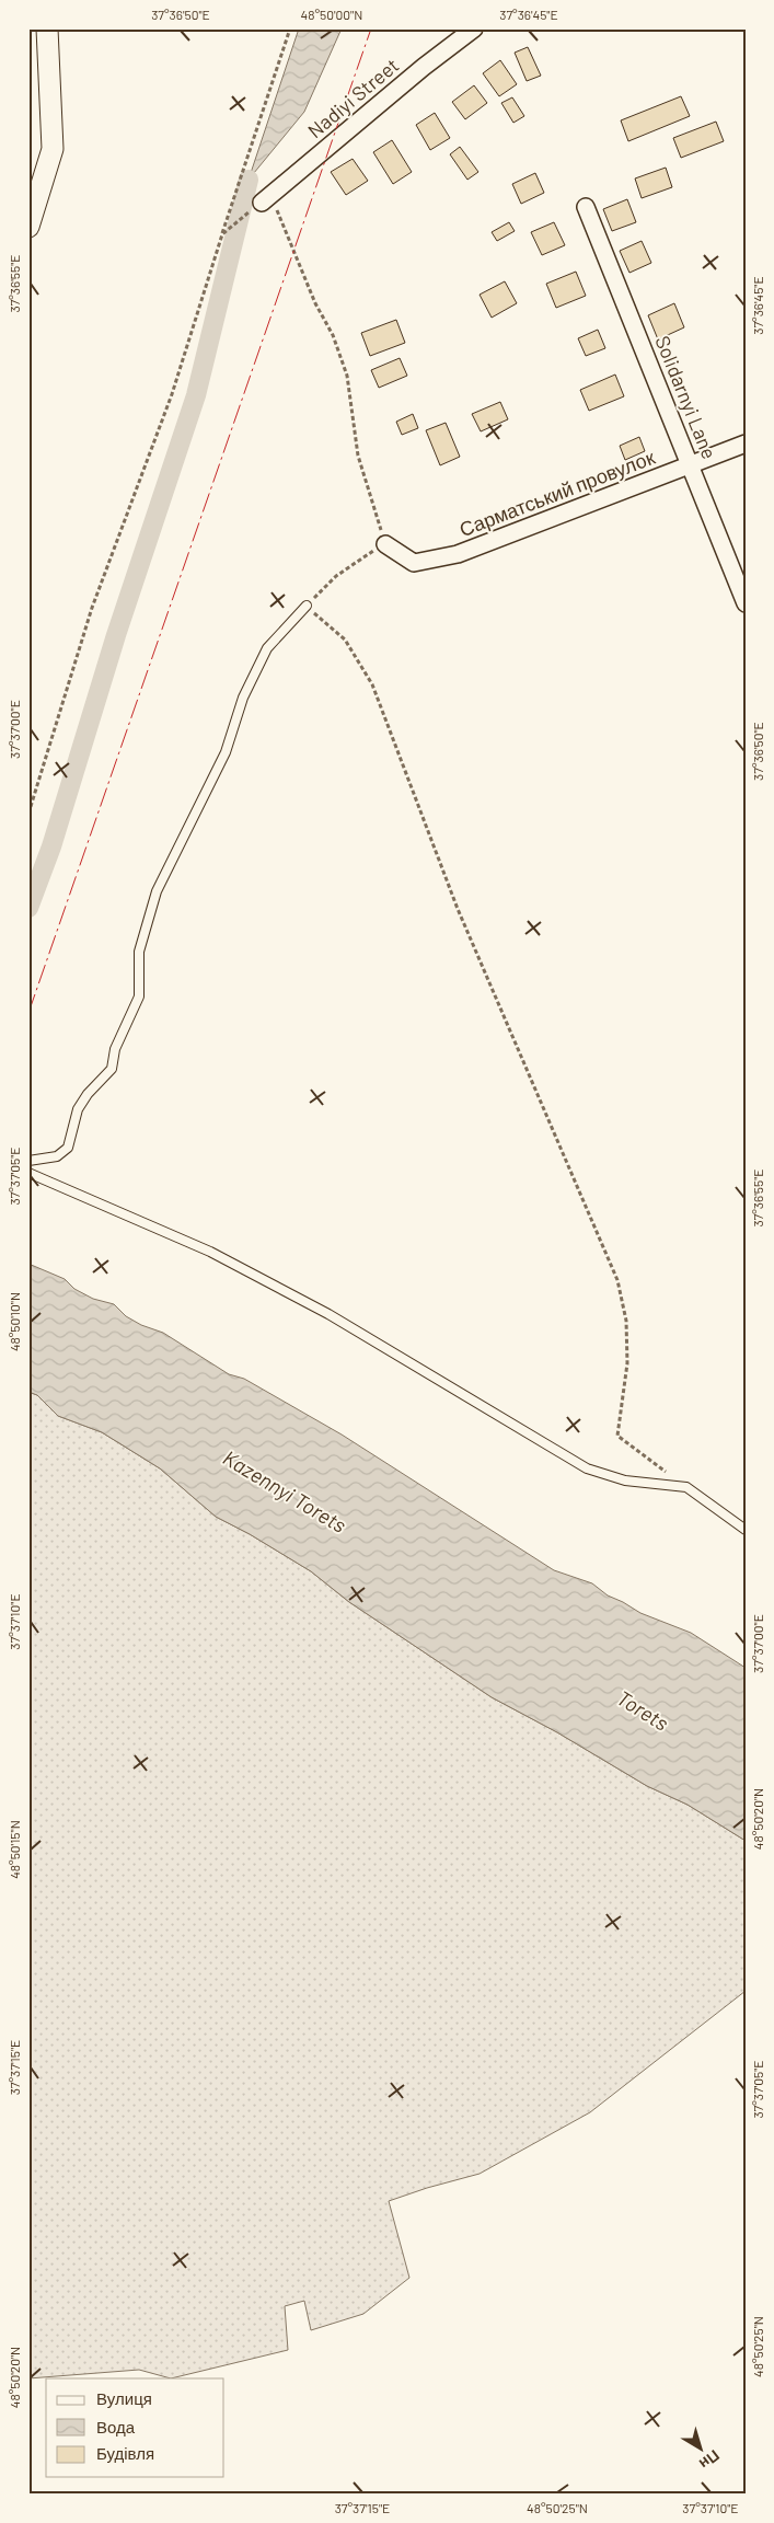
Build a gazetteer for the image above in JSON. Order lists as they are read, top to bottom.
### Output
{
  "streets": {
    "street": ["Nadiyi Street", "Solidarnyi Lane", "Сарматський провулок"]
  },
  "crossings": [
    ["Solidarnyi Lane", "Сарматський провулок"]
  ],
  "water": ["Kazennyi Torets", "Torets"],
  "legend": ["Вулиця", "Вода", "Будівля"],
  "north": "bottom right",
  "coordinates": [
    "37°36'50\"E",
    "48°50'00\"N",
    "37°36'45\"E",
    "37°36'55\"E",
    "37°37'00\"E",
    "37°37'05\"E",
    "48°50'10\"N",
    "37°37'10\"E",
    "48°50'20\"N",
    "48°50'15\"N",
    "37°37'15\"E",
    "48°50'25\"N"
  ]
}
